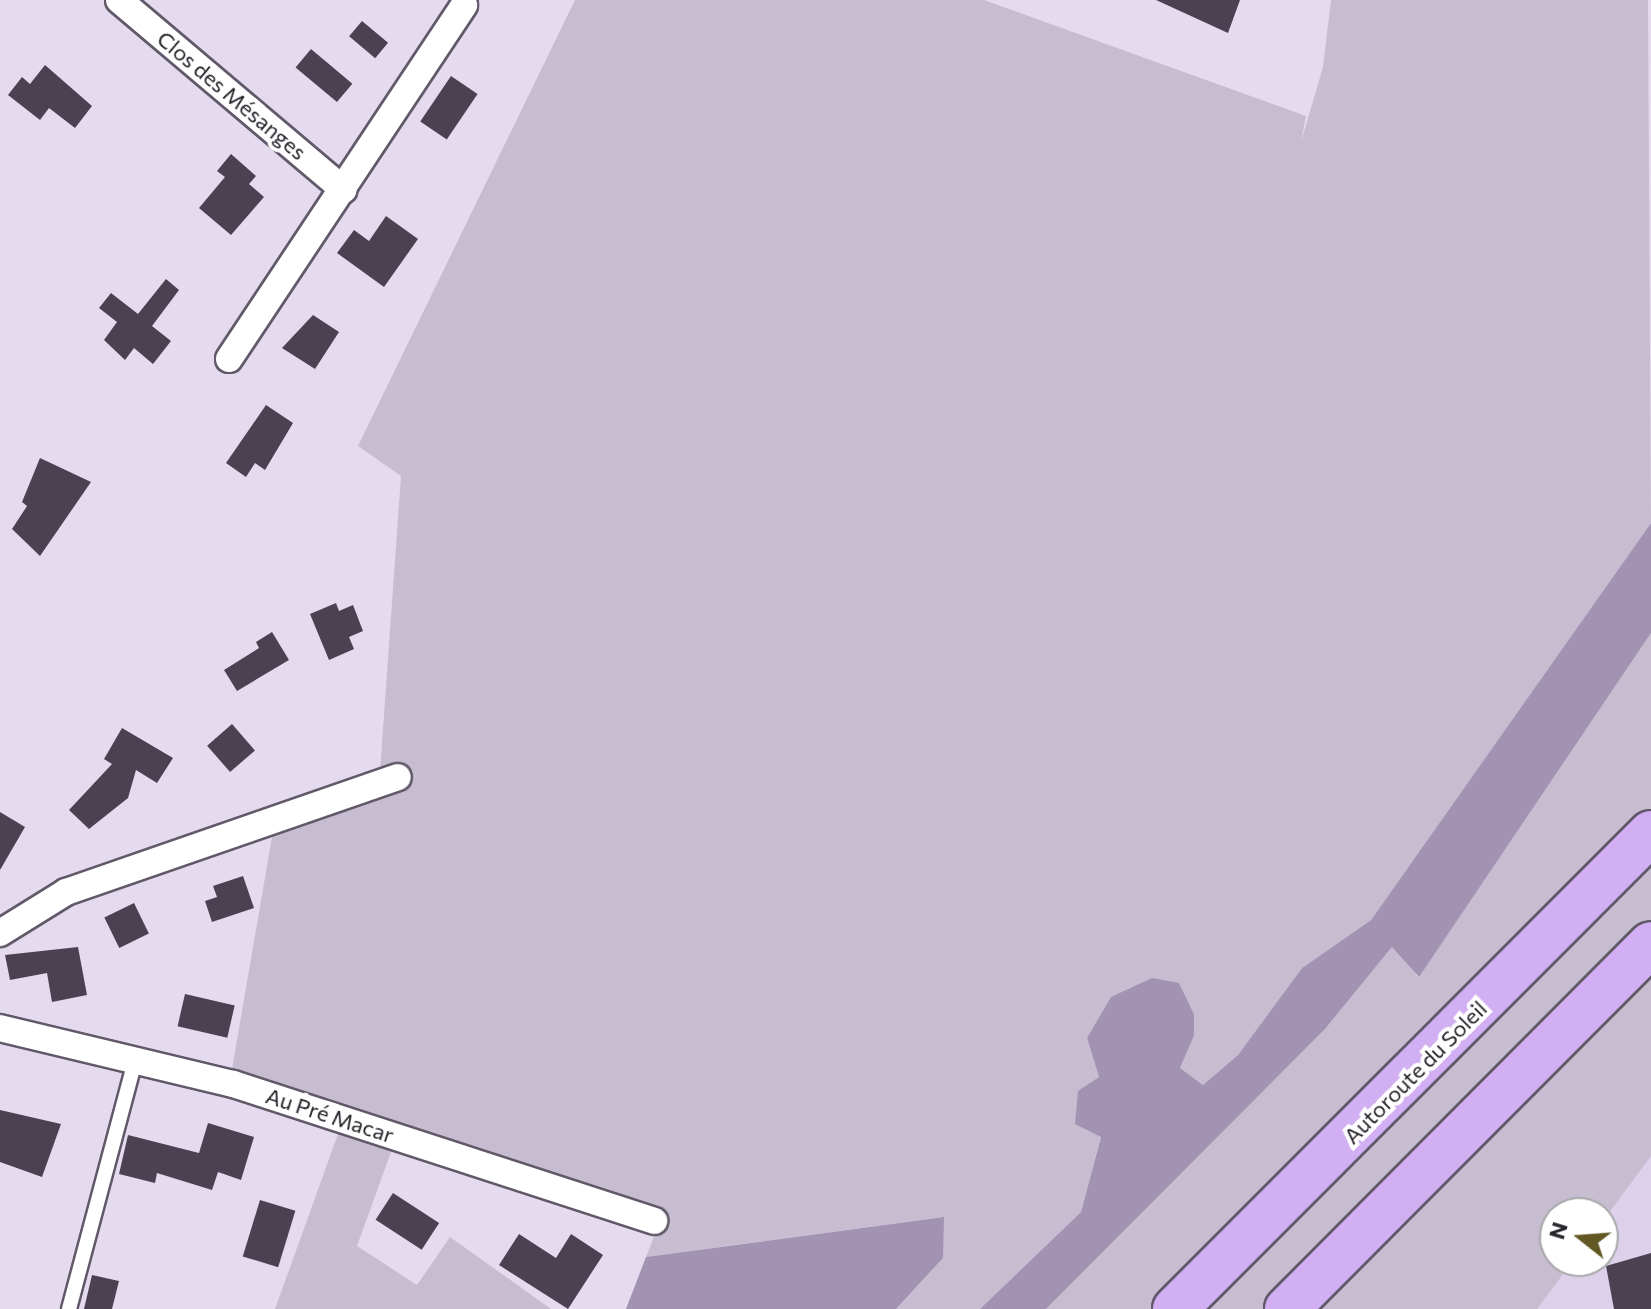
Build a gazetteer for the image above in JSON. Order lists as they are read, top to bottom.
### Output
{
  "streets": {
    "highway": ["Autoroute du Soleil"],
    "street": ["Clos des Mésanges", "Au Pré Macar"]
  },
  "north": "left"
}
